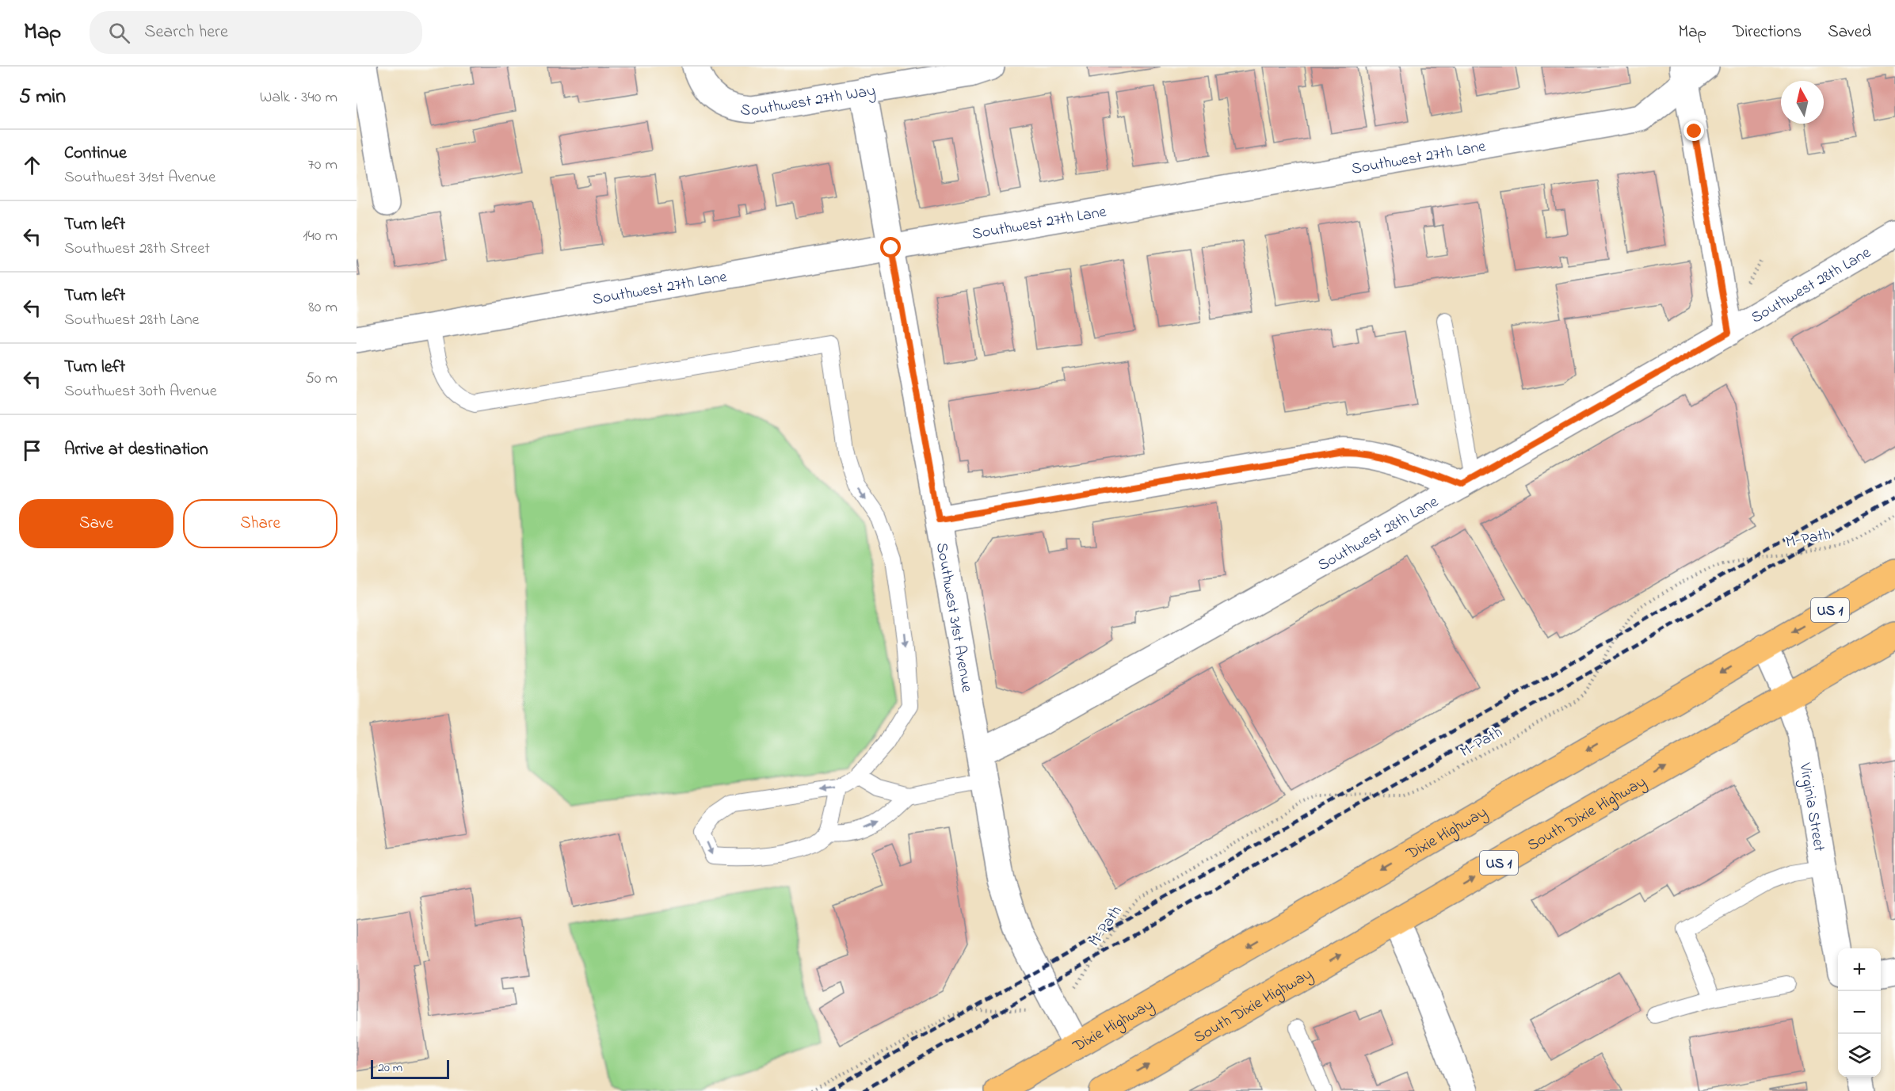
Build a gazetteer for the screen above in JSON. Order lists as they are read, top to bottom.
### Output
{
  "streets": {
    "highway": ["US 1", "South Dixie Highway", "Dixie Highway"],
    "street": [
      "Southwest 27th Way",
      "Southwest 27th Lane",
      "Southwest 28th Lane",
      "Southwest 31st Avenue",
      "Virginia Street"
    ],
    "path": ["M-Path"]
  },
  "crossings": [
    ["Southwest 27th Way", "Southwest 31st Avenue"],
    ["Southwest 27th Lane", "Southwest 31st Avenue"],
    ["Southwest 28th Lane", "Southwest 31st Avenue"],
    ["Southwest 31st Avenue", "Dixie Highway"],
    ["Virginia Street", "South Dixie Highway"],
    ["Virginia Street", "Dixie Highway"]
  ],
  "one_way": ["South Dixie Highway", "Dixie Highway"],
  "scale_bar": "20 m",
  "north": "top",
  "page": {
    "header": "Map",
    "search": "Search here",
    "nav": ["Map", "Directions", "Saved"],
    "heading": ["5 min", "Walk · 340 m"],
    "list": [
      ["Continue", "Southwest 31st Avenue", "70 m"],
      ["Turn left", "Southwest 28th Street", "140 m"],
      ["Turn left", "Southwest 28th Lane", "80 m"],
      ["Turn left", "Southwest 30th Avenue", "50 m"],
      "Arrive at destination"
    ],
    "buttons": ["Save", "Share"],
    "map_buttons": ["+", "−"],
    "scale": "20 m"
  }
}
